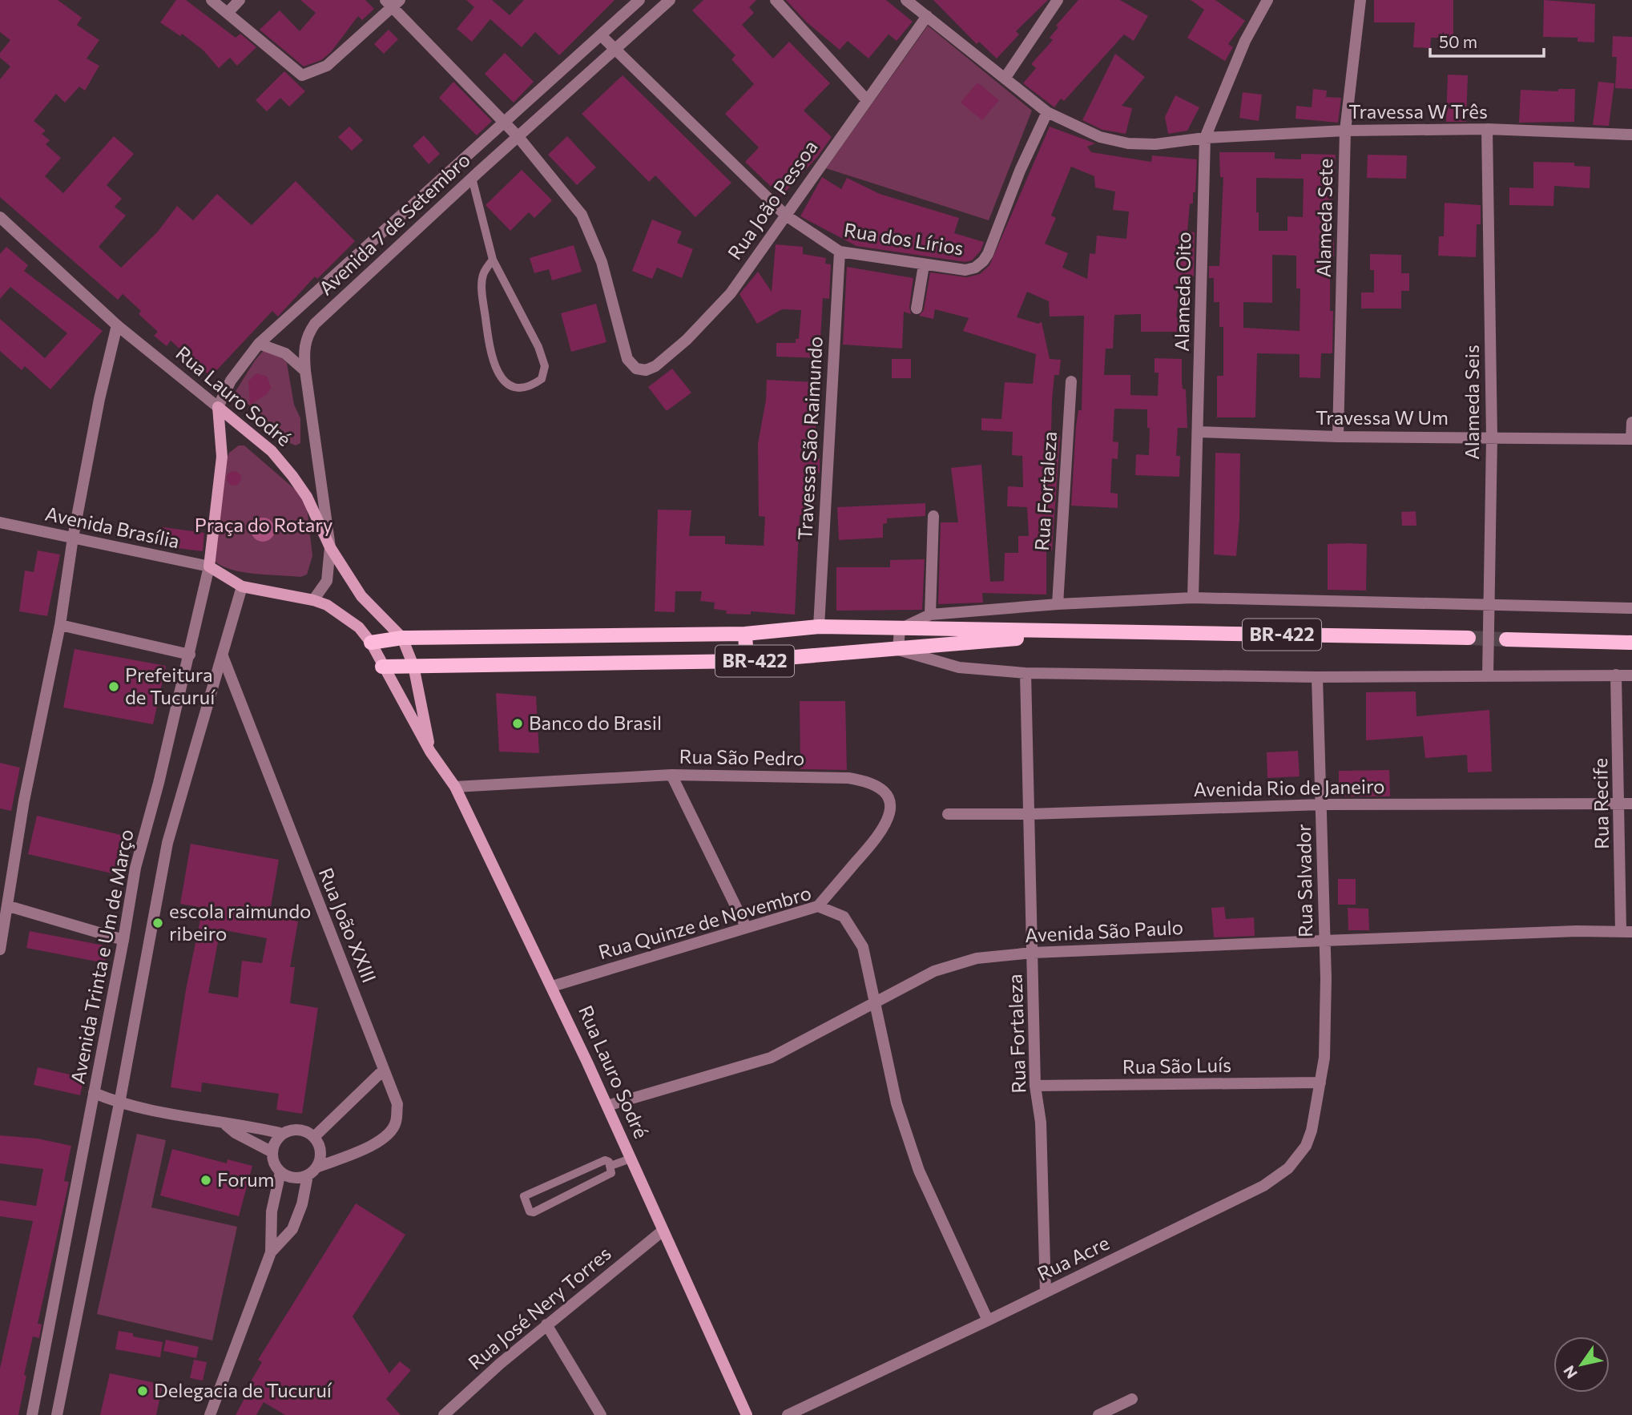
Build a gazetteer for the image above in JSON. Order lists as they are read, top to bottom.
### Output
{
  "streets": {
    "main road": [
      "Rua Lauro Sodré",
      "Avenida Brasília",
      "BR-422",
      "Avenida Trinta e Um de Março"
    ],
    "street": [
      "Travessa W Três",
      "Rua João Pessoa",
      "Alameda Sete",
      "Avenida 7 de Setembro",
      "Rua dos Lírios",
      "Alameda Oito",
      "Alameda Seis",
      "Travessa W Um",
      "Travessa São Raimundo",
      "Rua Fortaleza",
      "Rua São Pedro",
      "Avenida Rio de Janeiro",
      "Rua Recife",
      "Rua Salvador",
      "Rua Quinze de Novembro",
      "Rua João XXIII",
      "Avenida São Paulo",
      "Rua São Luís",
      "Rua Acre",
      "Rua José Nery Torres"
    ]
  },
  "crossings": [
    ["Travessa W Três", "Rua João Pessoa"],
    ["Travessa W Três", "Alameda Sete"],
    ["Travessa W Três", "Rua dos Lírios"],
    ["Travessa W Três", "Alameda Oito"],
    ["Travessa W Três", "Alameda Seis"],
    ["Rua João Pessoa", "Avenida 7 de Setembro"],
    ["Rua João Pessoa", "Rua dos Lírios"],
    ["Alameda Sete", "Travessa W Um"],
    ["Avenida 7 de Setembro", "Rua dos Lírios"],
    ["Avenida 7 de Setembro", "Rua Lauro Sodré"],
    ["Avenida 7 de Setembro", "Avenida Brasília"],
    ["Rua dos Lírios", "Travessa São Raimundo"],
    ["Alameda Oito", "Travessa W Um"],
    ["Rua Lauro Sodré", "Avenida Brasília"],
    ["Rua Lauro Sodré", "BR-422"],
    ["Rua Lauro Sodré", "Rua São Pedro"],
    ["Rua Lauro Sodré", "Rua Quinze de Novembro"],
    ["Rua Lauro Sodré", "Avenida São Paulo"],
    ["Rua Lauro Sodré", "Avenida Trinta e Um de Março"],
    ["Rua Lauro Sodré", "Rua José Nery Torres"],
    ["Alameda Seis", "Travessa W Um"],
    ["Travessa São Raimundo", "BR-422"],
    ["Rua Fortaleza", "Avenida Rio de Janeiro"],
    ["Rua Fortaleza", "Avenida São Paulo"],
    ["Rua Fortaleza", "Rua São Luís"],
    ["Rua Fortaleza", "Rua Acre"],
    ["Avenida Brasília", "BR-422"],
    ["Avenida Brasília", "Avenida Trinta e Um de Março"],
    ["Rua São Pedro", "Rua Quinze de Novembro"],
    ["Avenida Rio de Janeiro", "Rua Recife"],
    ["Avenida Rio de Janeiro", "Rua Salvador"],
    ["Rua Recife", "Avenida São Paulo"],
    ["Rua Salvador", "Avenida São Paulo"],
    ["Rua Salvador", "Rua São Luís"],
    ["Rua Salvador", "Rua Acre"],
    ["Rua Quinze de Novembro", "Avenida São Paulo"],
    ["Rua Quinze de Novembro", "Rua Acre"],
    ["Rua São Luís", "Rua Acre"]
  ],
  "parks": ["Praça do Rotary"],
  "places": [
    "Prefeitura de Tucuruí",
    "Banco do Brasil",
    "escola raimundo ribeiro",
    "Forum",
    "Delegacia de Tucuruí"
  ],
  "scale_bar": "50 m",
  "north": "bottom left"
}
